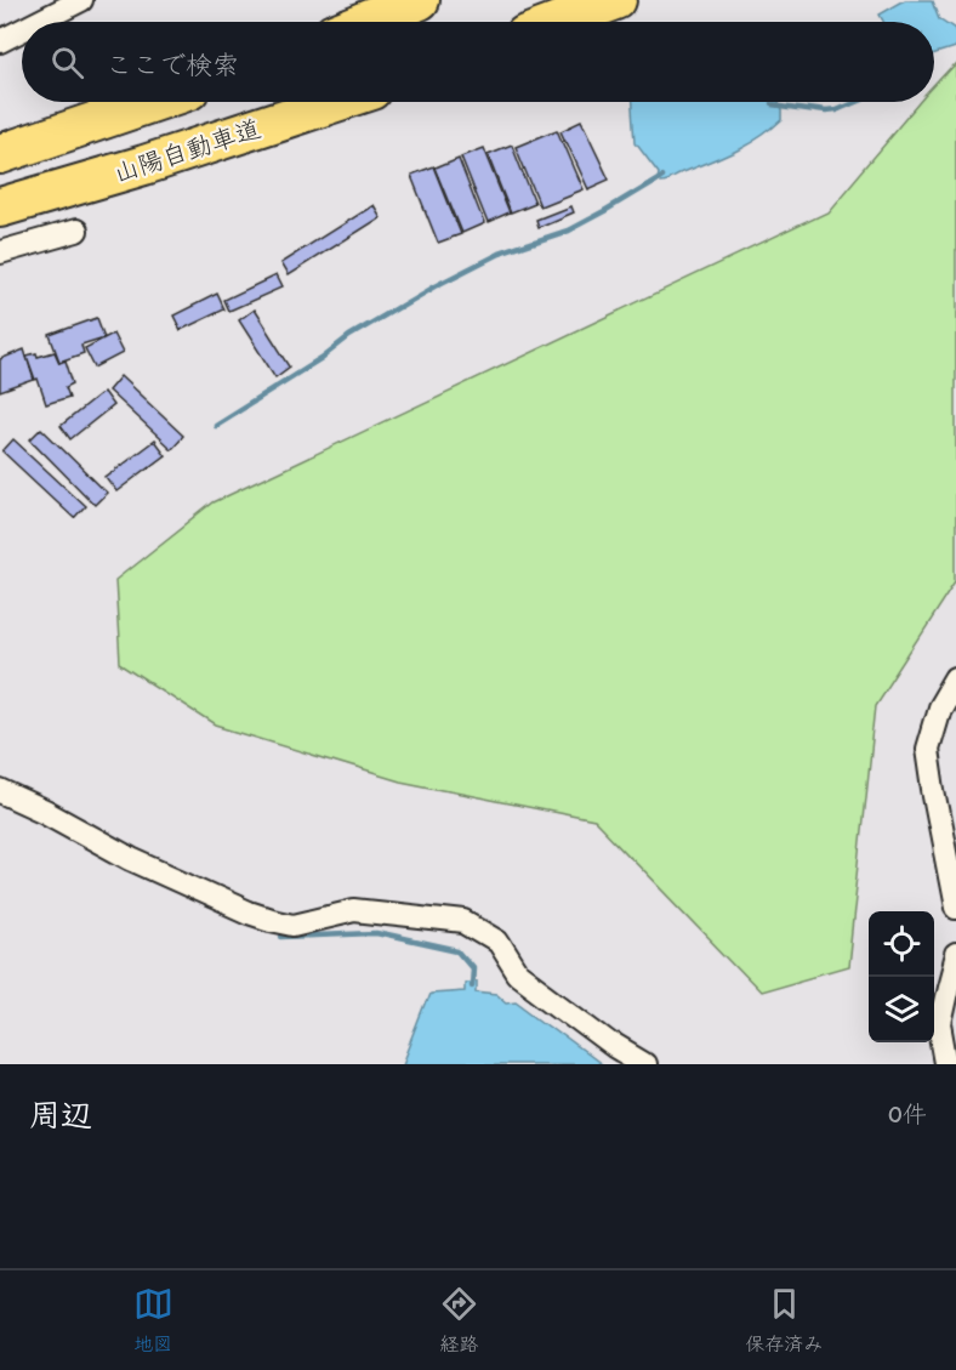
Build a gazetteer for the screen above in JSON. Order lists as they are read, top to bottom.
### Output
{
  "streets": {
    "highway": ["山陽自動車道"]
  },
  "page": {
    "search": "ここで検索",
    "heading": ["周辺", "0件"],
    "nav": ["地図", "経路", "保存済み"]
  }
}
